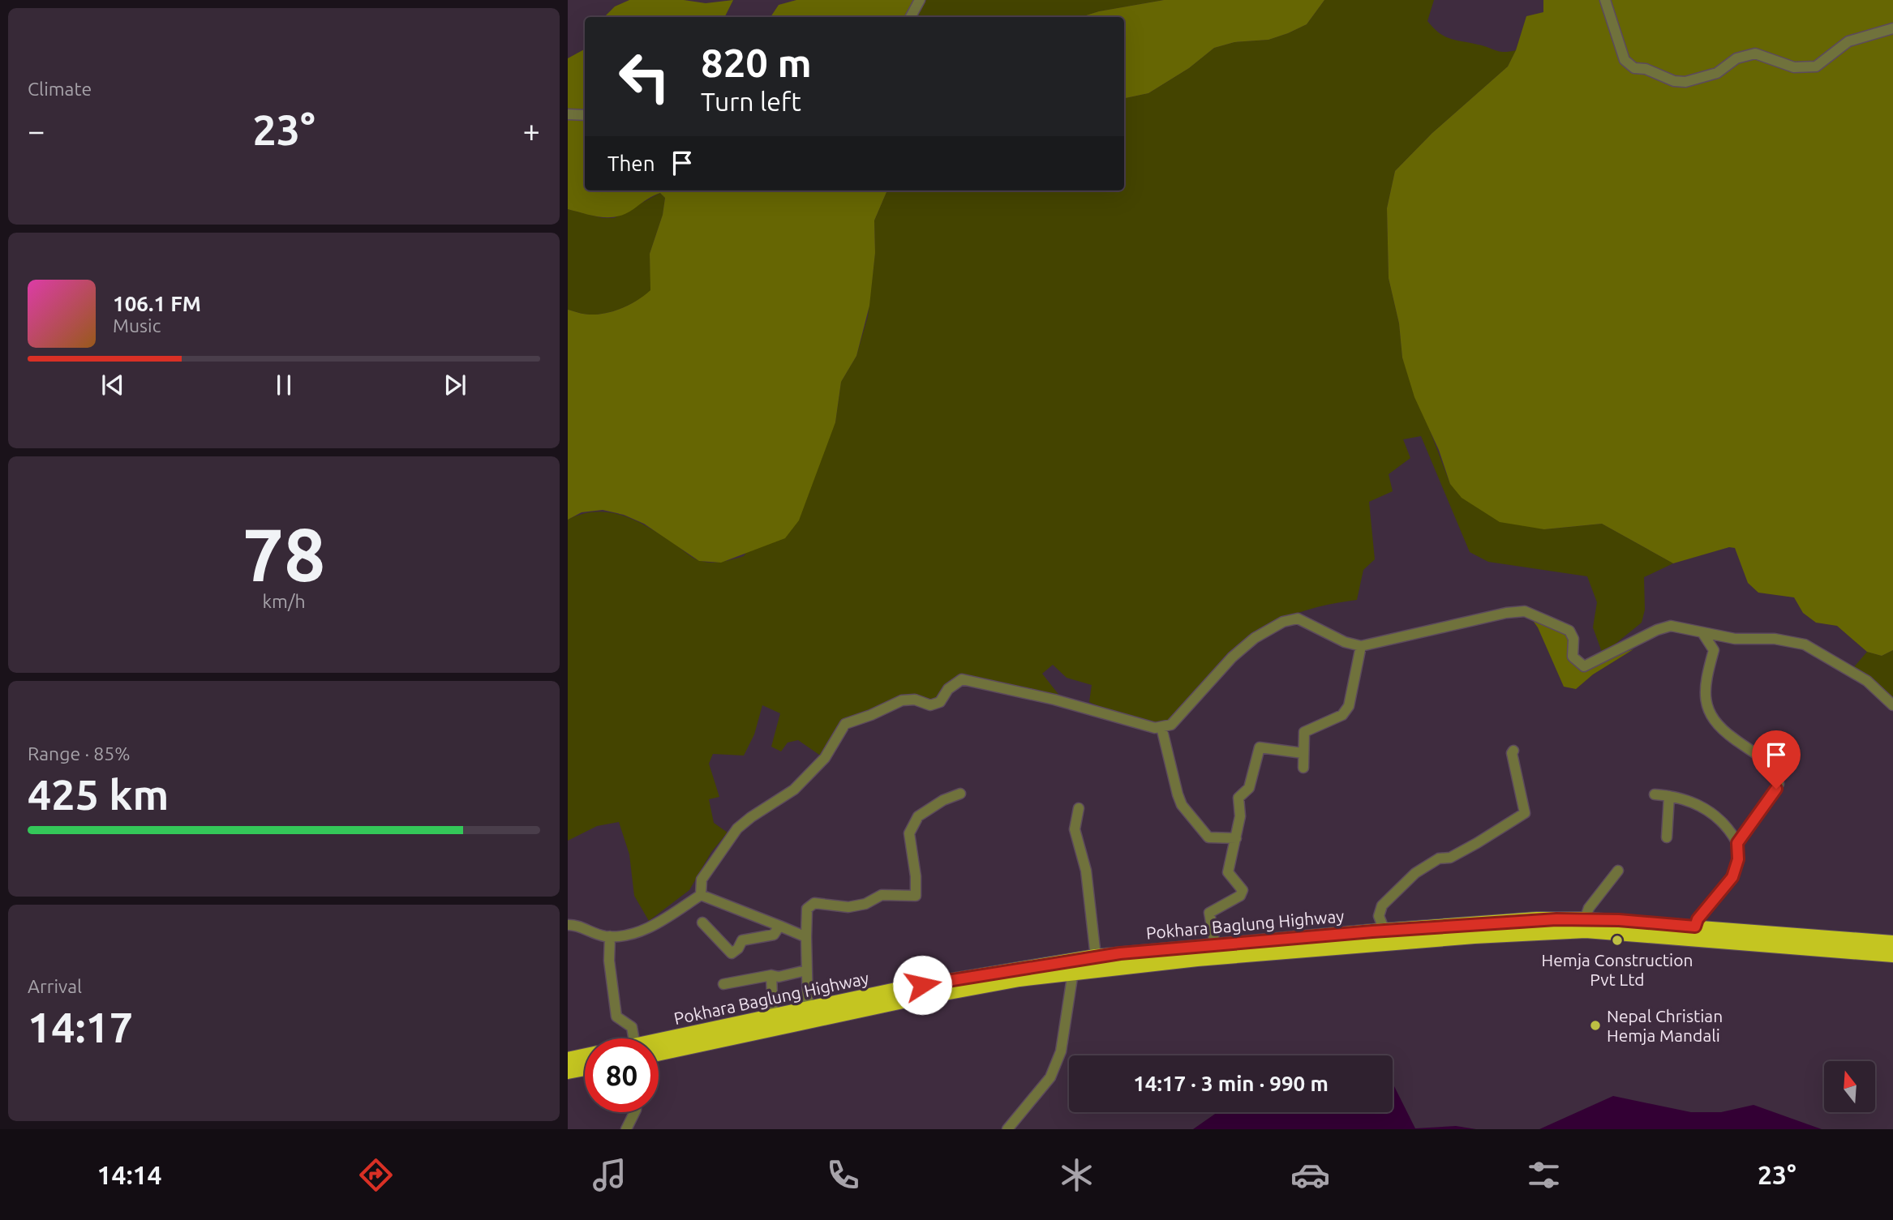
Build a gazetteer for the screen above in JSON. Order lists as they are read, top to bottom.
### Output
{
  "streets": {
    "highway": ["Pokhara Baglung Highway"]
  },
  "places": ["Hemja Construction Pvt Ltd", "Nepal Christian Hemja Mandali"],
  "north": "top",
  "page": {
    "tile": [
      "Climate",
      ["78", "km/h"],
      ["Range · 85%", "425 km"],
      ["Arrival", "14:17"]
    ],
    "turn": ["820 m", "Turn left"],
    "heat": ["−", "23°", "+"],
    "then": "Then",
    "song": ["106.1 FM", "Music"],
    "limit": "80",
    "trip": "14:17 · 3 min · 990 m",
    "tabs": ["14:14", "23°"]
  }
}
